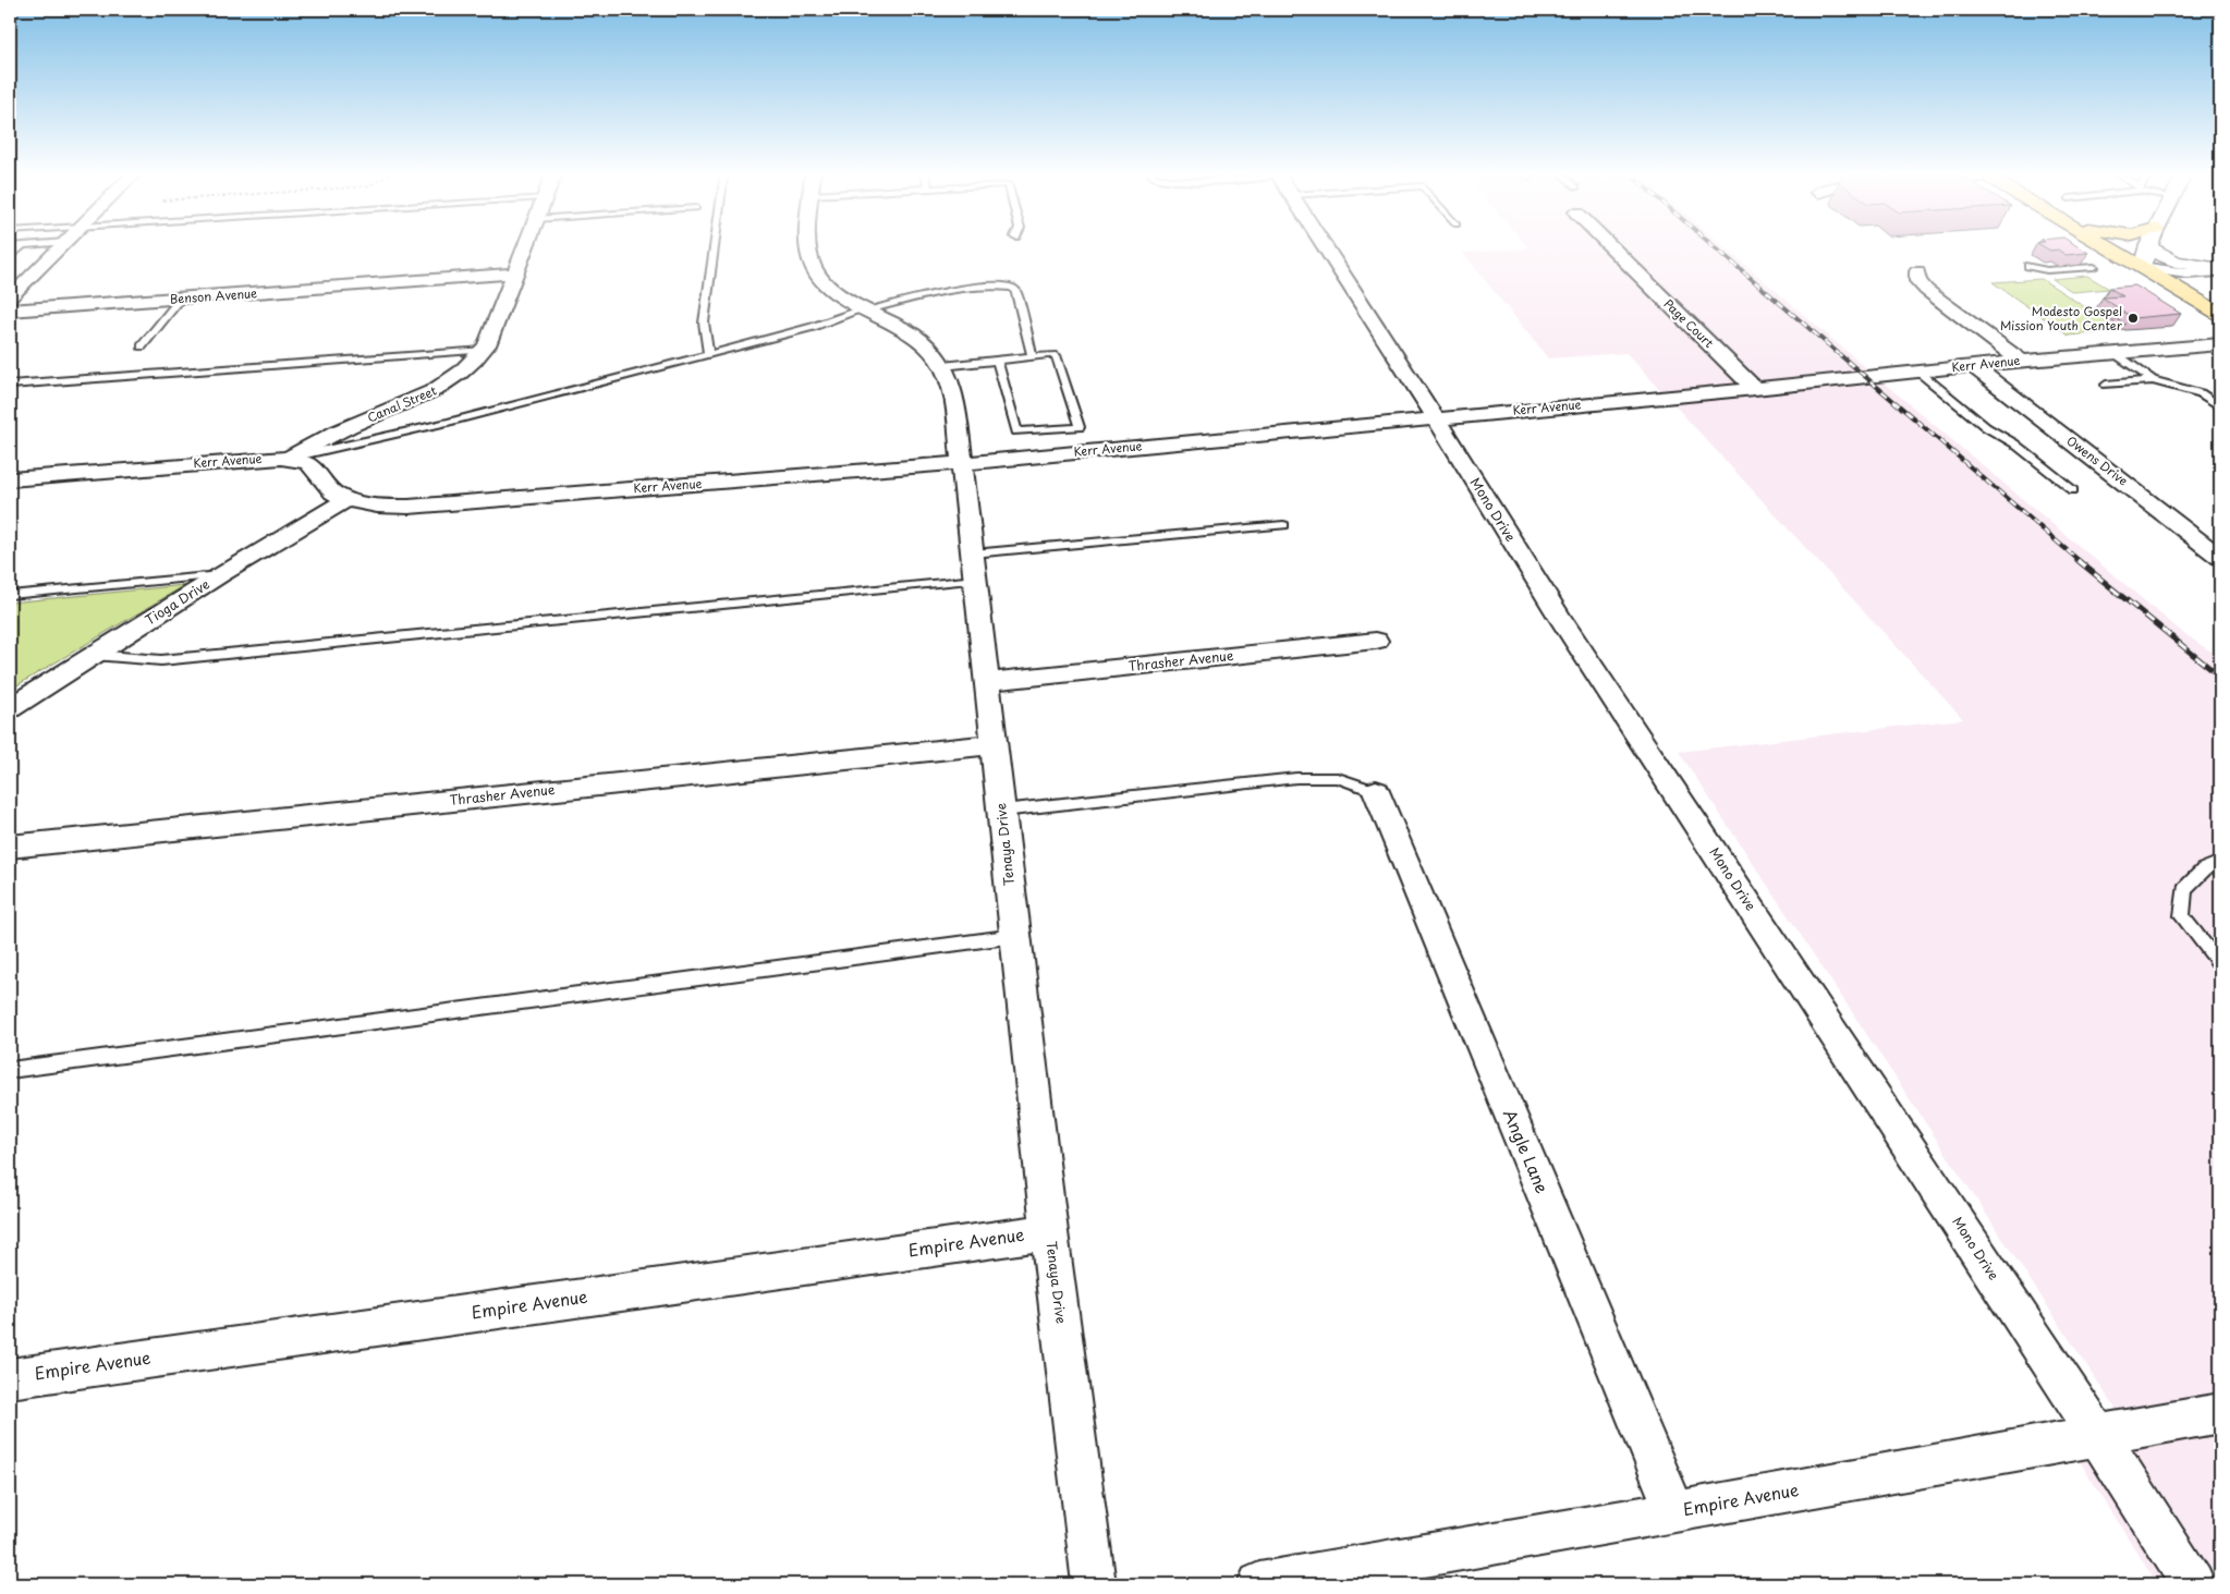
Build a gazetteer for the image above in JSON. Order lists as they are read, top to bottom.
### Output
{
  "streets": {
    "street": [
      "Benson Avenue",
      "Page Court",
      "Kerr Avenue",
      "Canal Street",
      "Owens Drive",
      "Mono Drive",
      "Tioga Drive",
      "Thrasher Avenue",
      "Tenaya Drive",
      "Angle Lane",
      "Empire Avenue"
    ]
  },
  "crossings": [
    ["Benson Avenue", "Canal Street"],
    ["Page Court", "Kerr Avenue"],
    ["Kerr Avenue", "Canal Street"],
    ["Kerr Avenue", "Owens Drive"],
    ["Kerr Avenue", "Mono Drive"],
    ["Kerr Avenue", "Tioga Drive"],
    ["Kerr Avenue", "Tenaya Drive"],
    ["Mono Drive", "Empire Avenue"],
    ["Thrasher Avenue", "Tenaya Drive"],
    ["Tenaya Drive", "Empire Avenue"],
    ["Angle Lane", "Empire Avenue"]
  ],
  "places": ["Modesto Gospel Mission Youth Center"]
}
